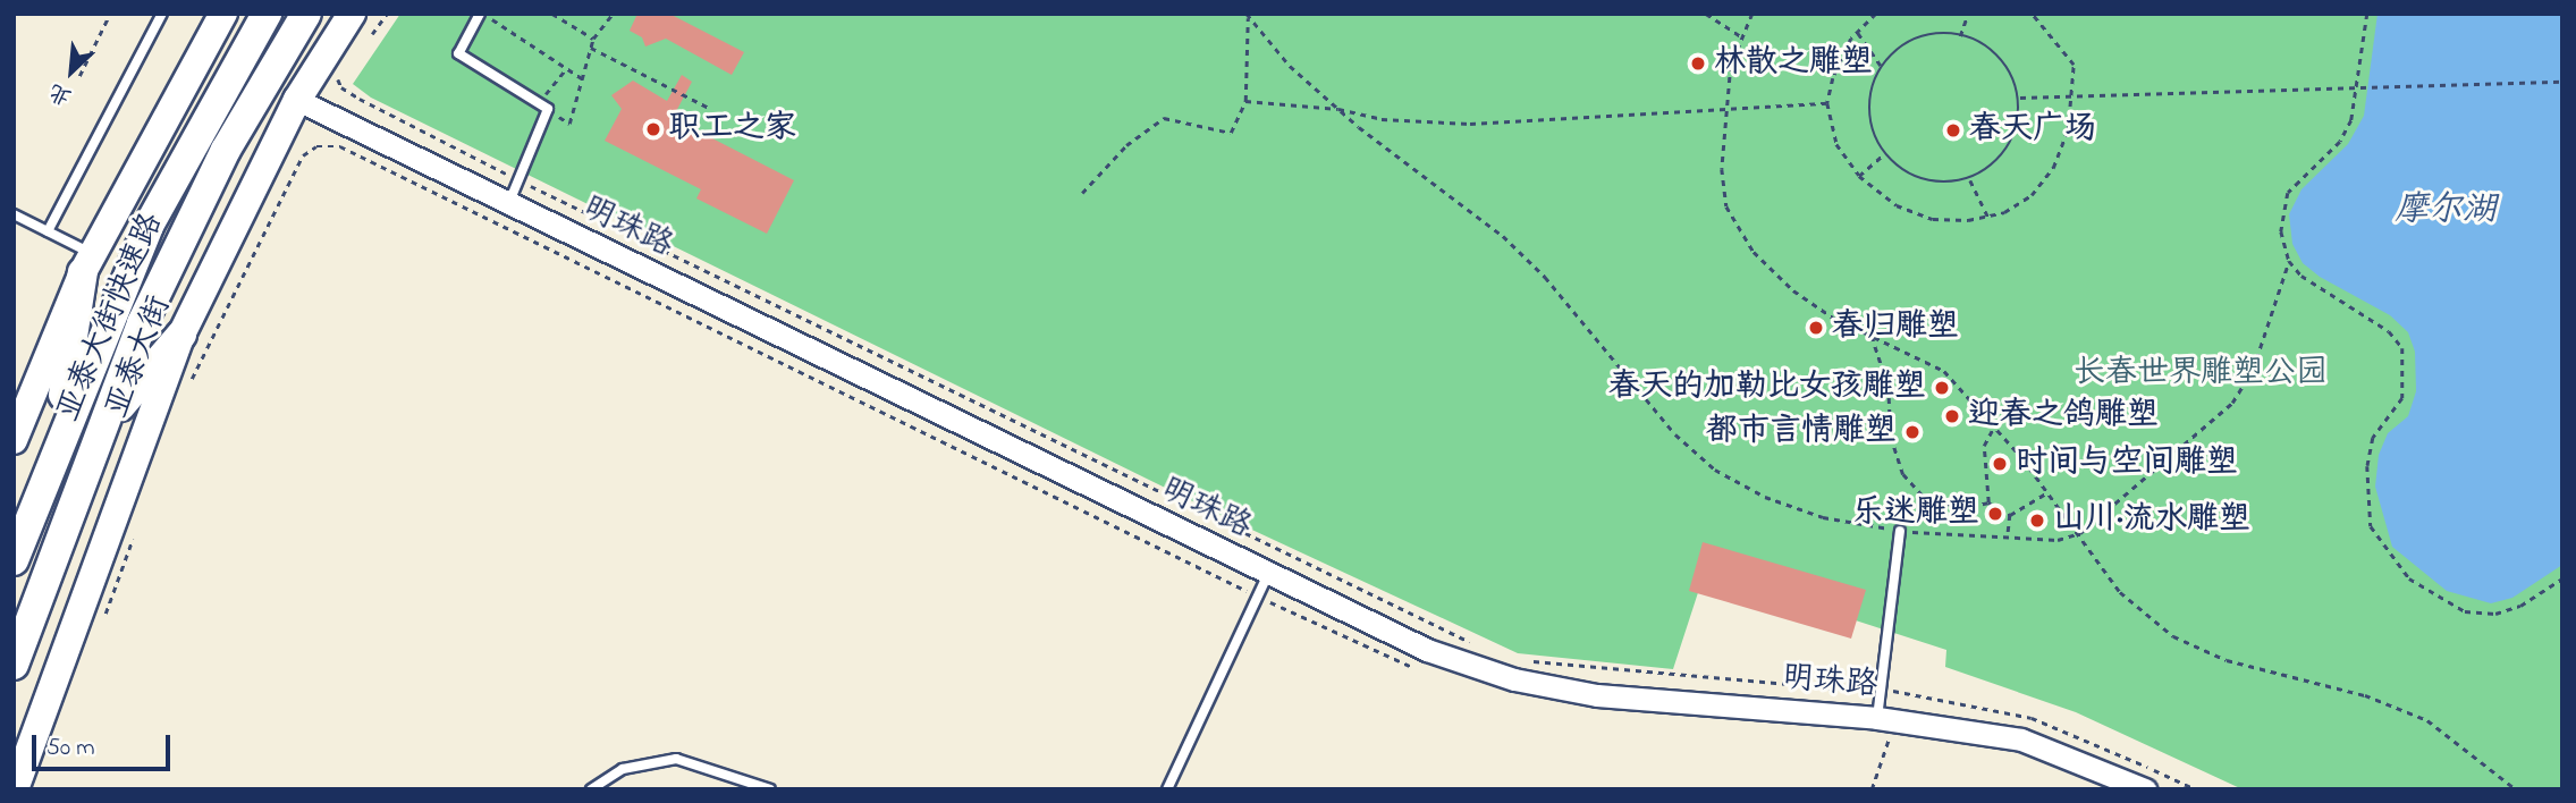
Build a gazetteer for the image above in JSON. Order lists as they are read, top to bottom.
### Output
{
  "streets": {
    "highway": ["亚泰大街快速路"],
    "main road": ["亚泰大街"],
    "street": ["明珠路"]
  },
  "crossings": [
    ["明珠路", "亚泰大街"]
  ],
  "water": ["摩尔湖"],
  "parks": ["长春世界雕塑公园"],
  "places": [
    "林散之雕塑",
    "职工之家",
    "春天广场",
    "春归雕塑",
    "春天的加勒比女孩雕塑",
    "迎春之鸽雕塑",
    "都市言情雕塑",
    "时间与空间雕塑",
    "乐迷雕塑",
    "山川·流水雕塑"
  ],
  "scale_bar": "50 m",
  "north": "bottom left"
}
